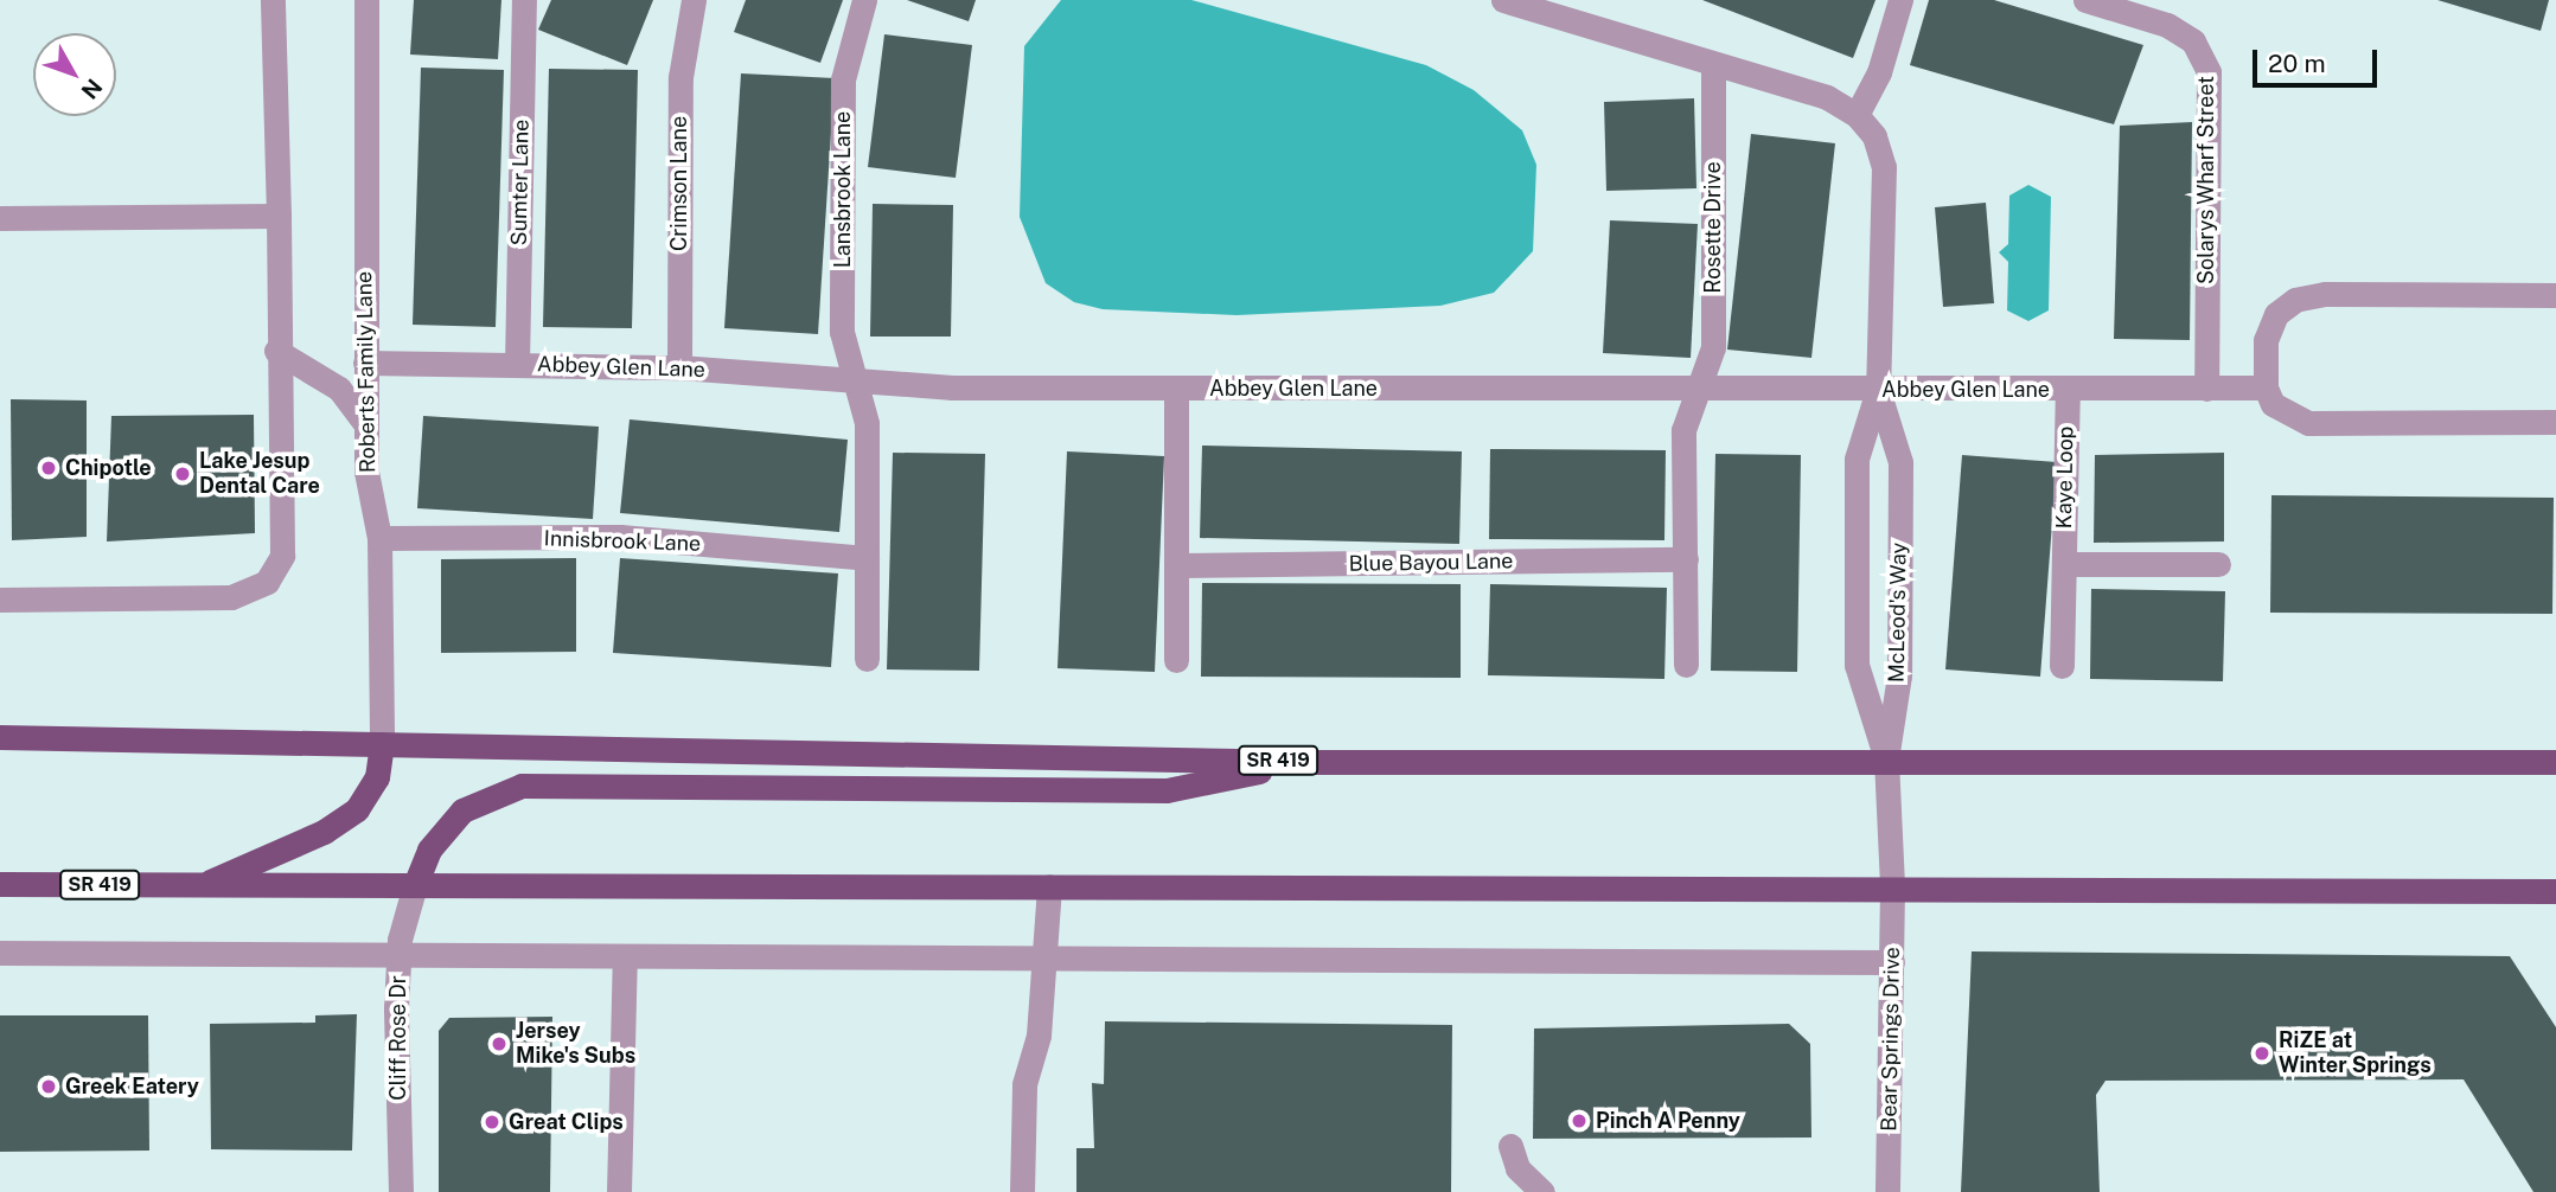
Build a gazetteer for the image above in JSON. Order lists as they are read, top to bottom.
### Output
{
  "streets": {
    "main road": ["SR 419"],
    "street": [
      "Solarys Wharf Street",
      "Sumter Lane",
      "Crimson Lane",
      "Lansbrook Lane",
      "Rosette Drive",
      "Abbey Glen Lane",
      "Roberts Family Lane",
      "Kaye Loop",
      "Innisbrook Lane",
      "Blue Bayou Lane",
      "McLeod's Way",
      "Cliff Rose Dr",
      "Bear Springs Drive"
    ]
  },
  "crossings": [
    ["Solarys Wharf Street", "Abbey Glen Lane"],
    ["Sumter Lane", "Abbey Glen Lane"],
    ["Crimson Lane", "Abbey Glen Lane"],
    ["Lansbrook Lane", "Abbey Glen Lane"],
    ["Rosette Drive", "Abbey Glen Lane"],
    ["Rosette Drive", "McLeod's Way"],
    ["Abbey Glen Lane", "Roberts Family Lane"],
    ["Abbey Glen Lane", "Kaye Loop"],
    ["Abbey Glen Lane", "McLeod's Way"],
    ["Roberts Family Lane", "Innisbrook Lane"],
    ["Roberts Family Lane", "SR 419"],
    ["McLeod's Way", "SR 419"],
    ["McLeod's Way", "Bear Springs Drive"],
    ["SR 419", "Cliff Rose Dr"],
    ["SR 419", "Bear Springs Drive"]
  ],
  "places": [
    "Chipotle",
    "Lake Jesup Dental Care",
    "Jersey Mike's Subs",
    "RiZE at Winter Springs",
    "Greek Eatery",
    "Pinch A Penny",
    "Great Clips"
  ],
  "scale_bar": "20 m",
  "north": "bottom right"
}
